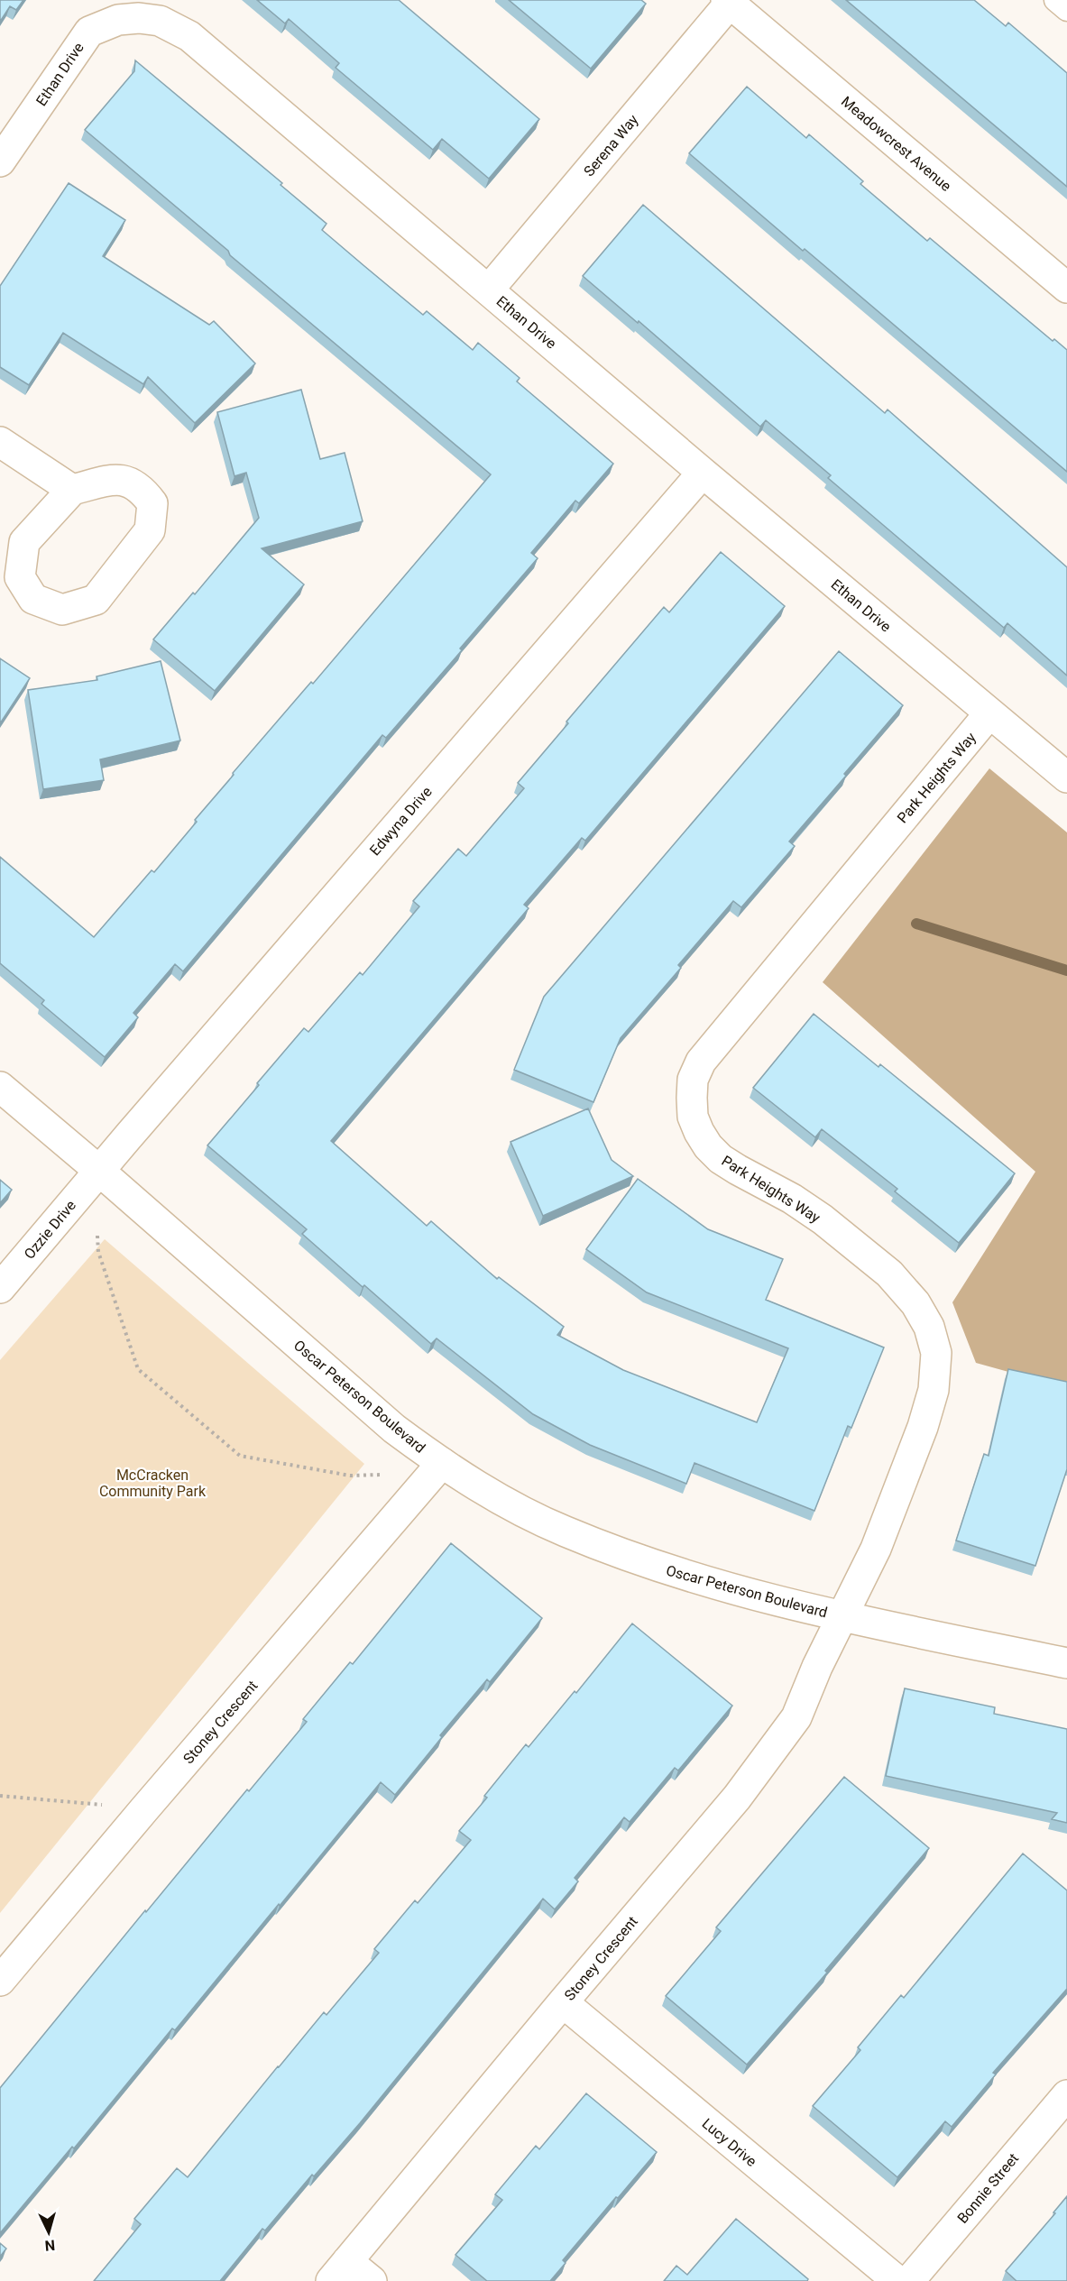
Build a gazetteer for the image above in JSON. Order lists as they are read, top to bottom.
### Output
{
  "streets": {
    "street": [
      "Ethan Drive",
      "Meadowcrest Avenue",
      "Serena Way",
      "Park Heights Way",
      "Edwyna Drive",
      "Ozzie Drive",
      "Oscar Peterson Boulevard",
      "Stoney Crescent",
      "Lucy Drive",
      "Bonnie Street"
    ]
  },
  "crossings": [
    ["Ethan Drive", "Serena Way"],
    ["Ethan Drive", "Park Heights Way"],
    ["Ethan Drive", "Edwyna Drive"],
    ["Meadowcrest Avenue", "Serena Way"],
    ["Park Heights Way", "Oscar Peterson Boulevard"],
    ["Park Heights Way", "Stoney Crescent"],
    ["Edwyna Drive", "Ozzie Drive"],
    ["Edwyna Drive", "Oscar Peterson Boulevard"],
    ["Ozzie Drive", "Oscar Peterson Boulevard"],
    ["Oscar Peterson Boulevard", "Stoney Crescent"],
    ["Stoney Crescent", "Lucy Drive"]
  ],
  "parks": ["McCracken Community Park"],
  "north": "bottom"
}
